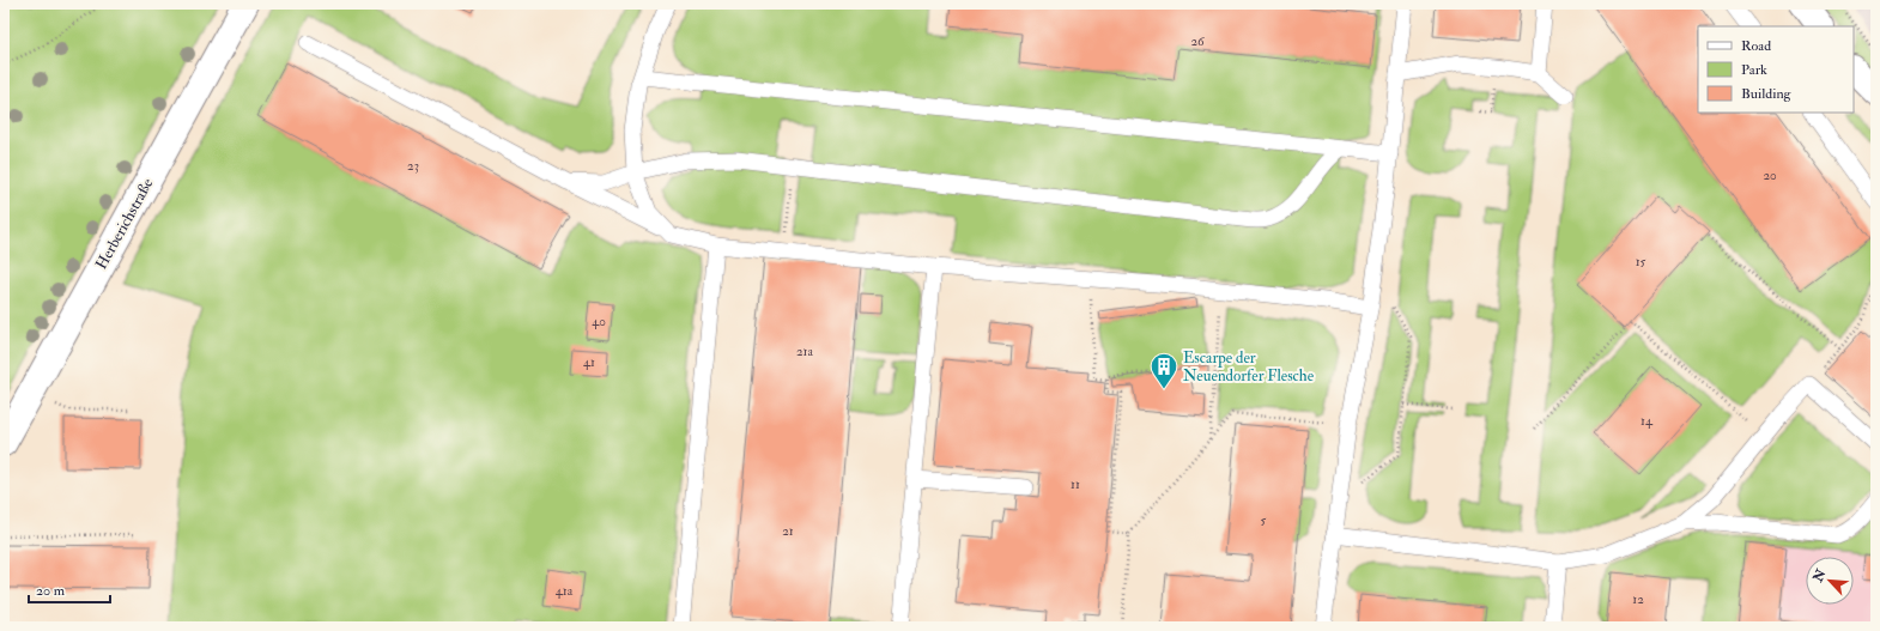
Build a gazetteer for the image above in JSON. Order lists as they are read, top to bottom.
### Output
{
  "streets": {
    "street": ["Herberichstraße"]
  },
  "places": {
    "building": ["Escarpe der Neuendorfer Flesche"]
  },
  "house_numbers": [
    "26",
    "23",
    "20",
    "15",
    "40",
    "21a",
    "41",
    "14",
    "11",
    "5",
    "21",
    "41a",
    "12"
  ],
  "legend": ["Road", "Park", "Building"],
  "scale_bar": "20 m",
  "north": "top left"
}
